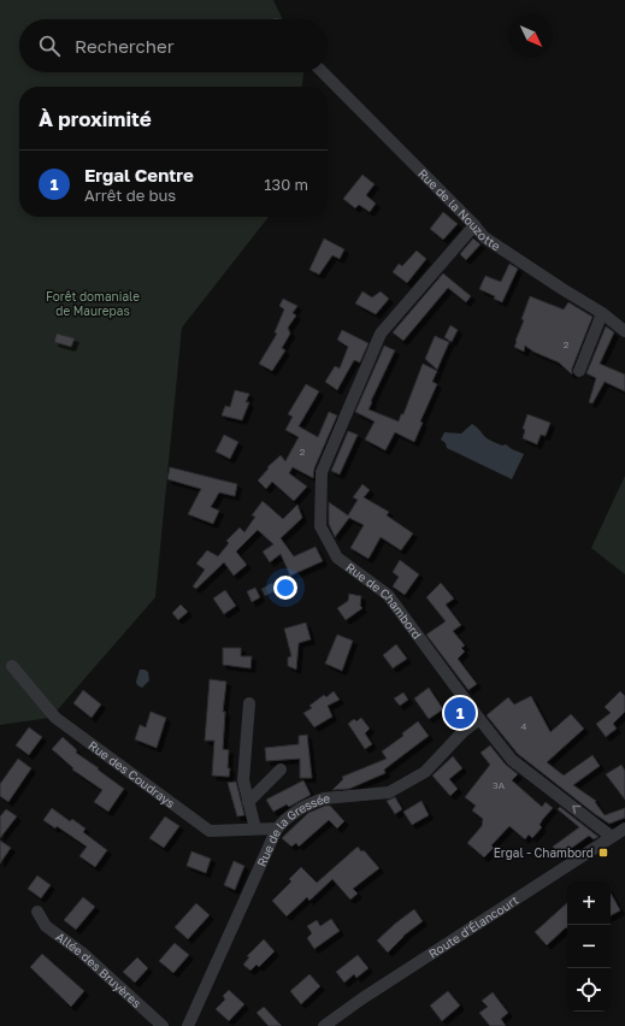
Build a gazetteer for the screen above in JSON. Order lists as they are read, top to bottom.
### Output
{
  "streets": {
    "street": [
      "Rue de la Nouzotte",
      "Rue de Chambord",
      "Rue des Coudrays",
      "Rue de la Gressée",
      "Route d'Élancourt",
      "Allée des Bruyères"
    ]
  },
  "crossings": [
    ["Rue de la Nouzotte", "Rue de Chambord"],
    ["Rue de Chambord", "Rue de la Gressée"],
    ["Rue de Chambord", "Route d'Élancourt"],
    ["Rue des Coudrays", "Rue de la Gressée"]
  ],
  "parks": ["Forêt domaniale de Maurepas"],
  "places": {
    "transit": ["Ergal - Chambord"]
  },
  "house_numbers": [
    "2",
    "2",
    "4",
    "3A"
  ],
  "north": "bottom right",
  "page": {
    "search": "Rechercher",
    "heading": "À proximité",
    "list": [
      {
        "mark": "1",
        "name": "Ergal Centre",
        "note": "Arrêt de bus",
        "value": "130 m"
      }
    ],
    "pins": "1",
    "map_buttons": ["+", "−"]
  }
}
